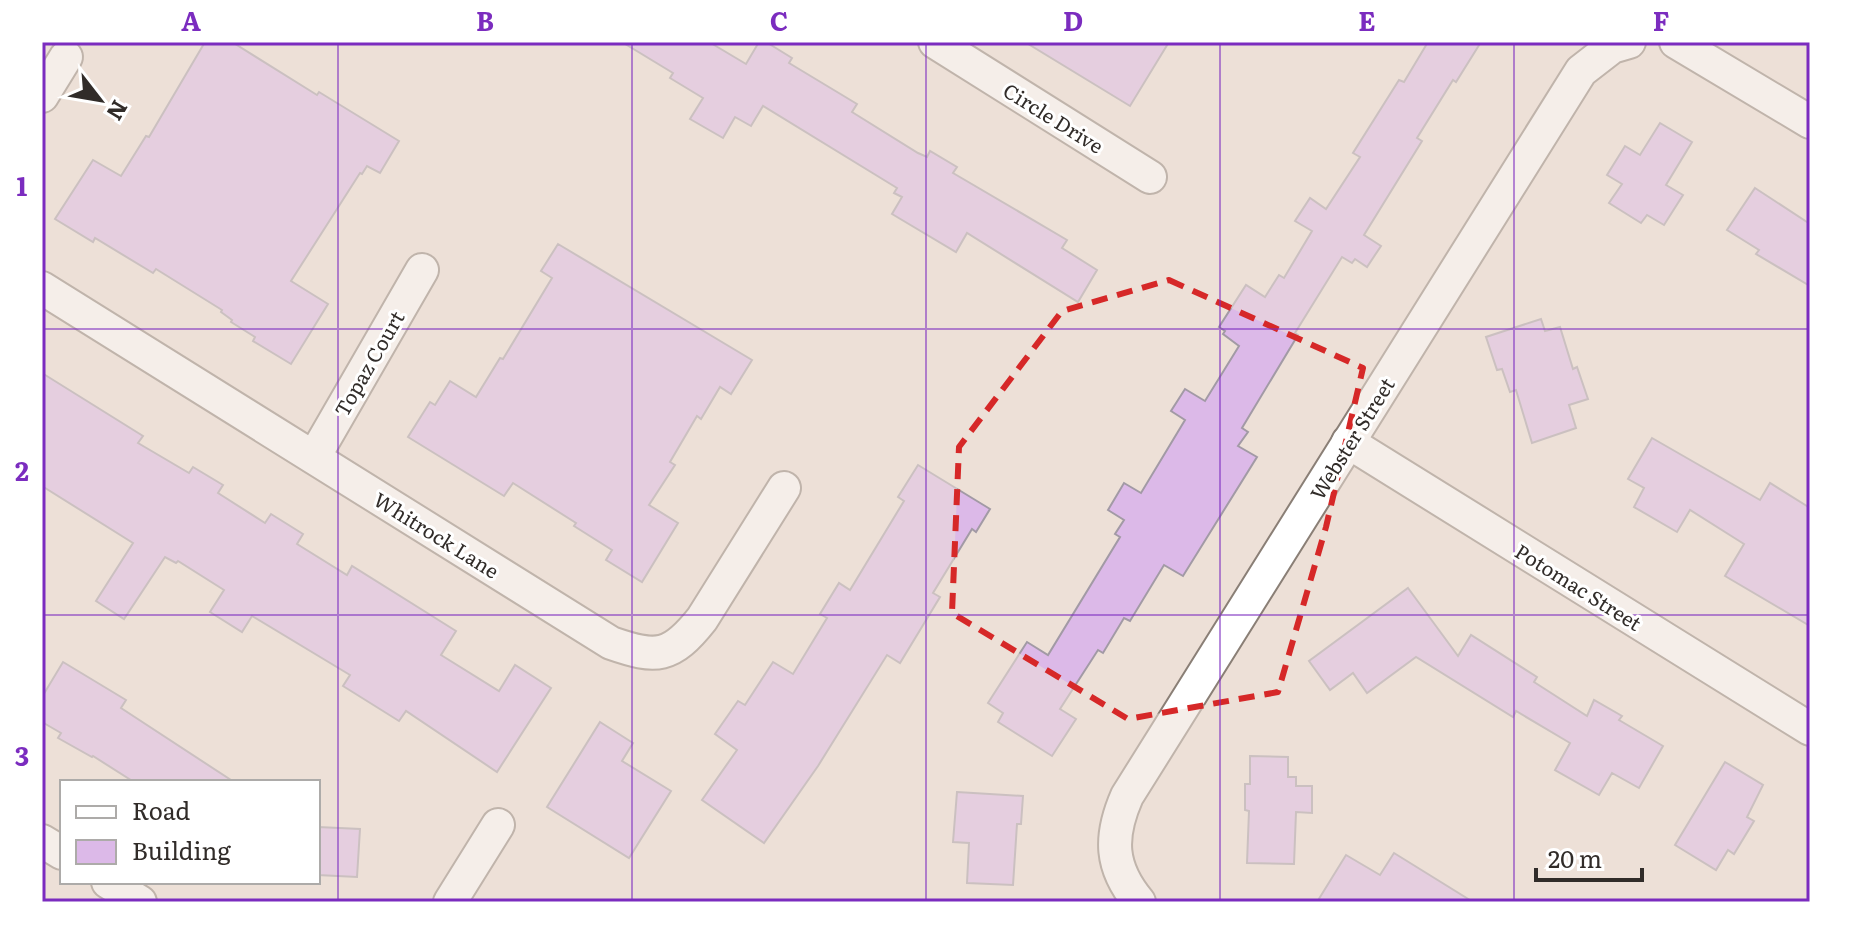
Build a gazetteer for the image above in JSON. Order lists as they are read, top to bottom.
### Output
{
  "streets": {
    "street": [
      "Circle Drive",
      "Topaz Court",
      "Webster Street",
      "Whitrock Lane",
      "Potomac Street"
    ]
  },
  "crossings": [
    ["Topaz Court", "Whitrock Lane"],
    ["Webster Street", "Potomac Street"]
  ],
  "legend": ["Road", "Building"],
  "scale_bar": "20 m",
  "north": "bottom right",
  "grid": {
    "columns": [
      "A",
      "B",
      "C",
      "D",
      "E",
      "F"
    ],
    "rows": ["1", "2", "3"]
  }
}
